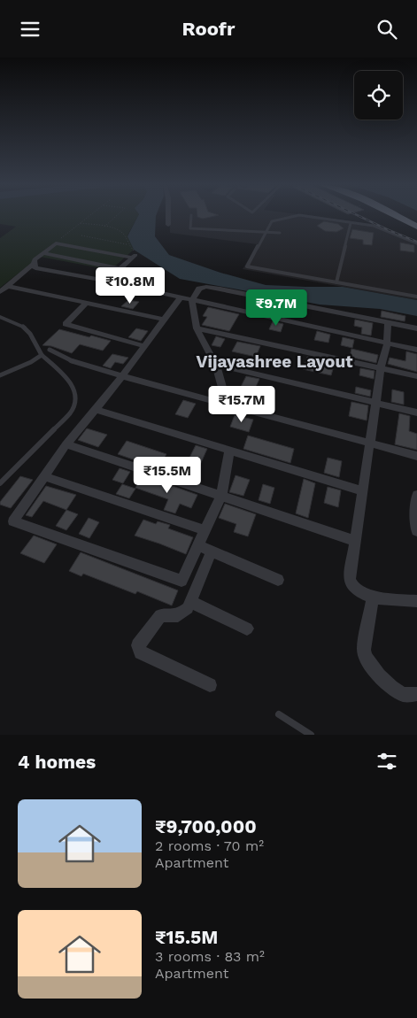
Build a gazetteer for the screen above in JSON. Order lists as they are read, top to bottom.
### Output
{
  "districts": ["Vijayashree Layout"],
  "page": {
    "header": "Roofr",
    "price": [
      "₹10.8M",
      "₹9.7M",
      "₹15.7M",
      "₹15.5M"
    ],
    "heading": "4 homes",
    "list": [
      {
        "name": "₹9,700,000",
        "note": "2 rooms · 70 m² · Apartment"
      },
      {
        "name": "₹15.5M",
        "note": "3 rooms · 83 m² · Apartment"
      }
    ]
  }
}
